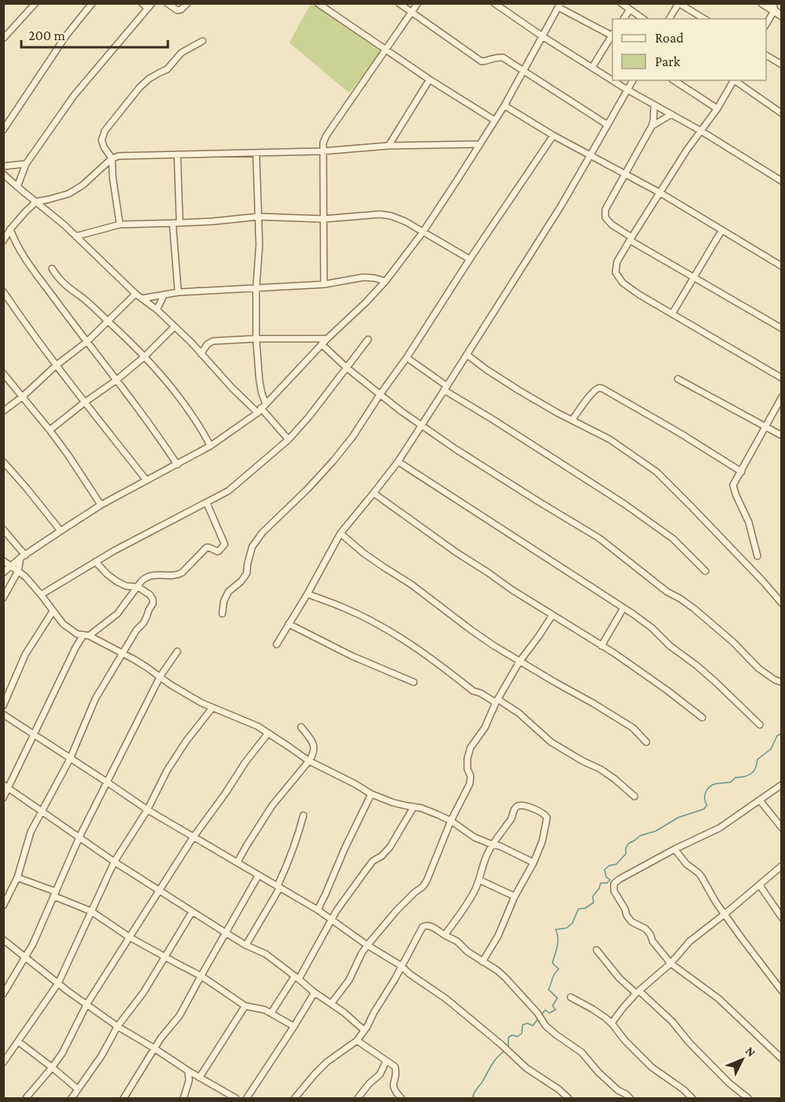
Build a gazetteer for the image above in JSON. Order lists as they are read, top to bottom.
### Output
{
  "legend": ["Road", "Park"],
  "scale_bar": "200 m",
  "north": "top right"
}
